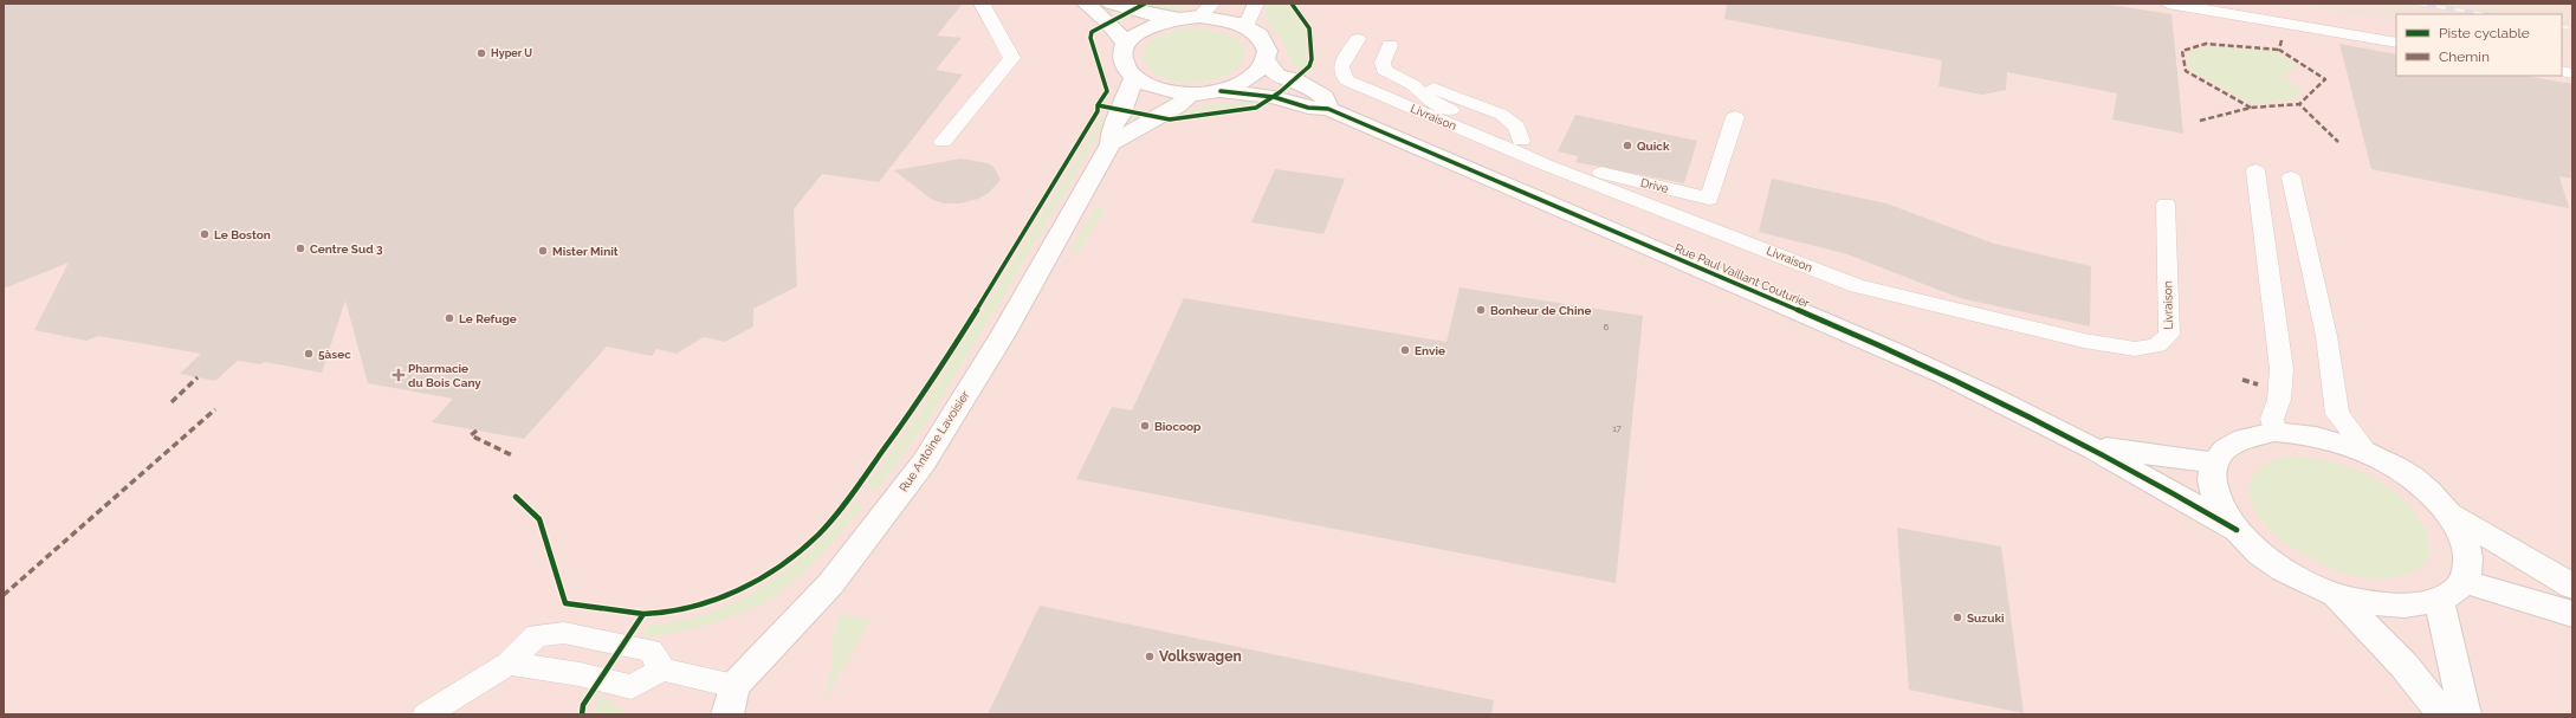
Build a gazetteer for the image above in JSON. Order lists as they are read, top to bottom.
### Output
{
  "streets": {
    "street": ["Rue Paul Vaillant Couturier", "Rue Antoine Lavoisier"],
    "lane": ["Livraison", "Drive"]
  },
  "places": {
    "other": [
      "Hyper U",
      "Quick",
      "Le Boston",
      "Centre Sud 3",
      "Mister Minit",
      "Bonheur de Chine",
      "Le Refuge",
      "Envie",
      "5àsec",
      "Biocoop",
      "Suzuki",
      "Volkswagen"
    ],
    "health": ["Pharmacie du Bois Cany"]
  },
  "house_numbers": ["6", "17"],
  "legend": ["Piste cyclable", "Chemin"]
}
